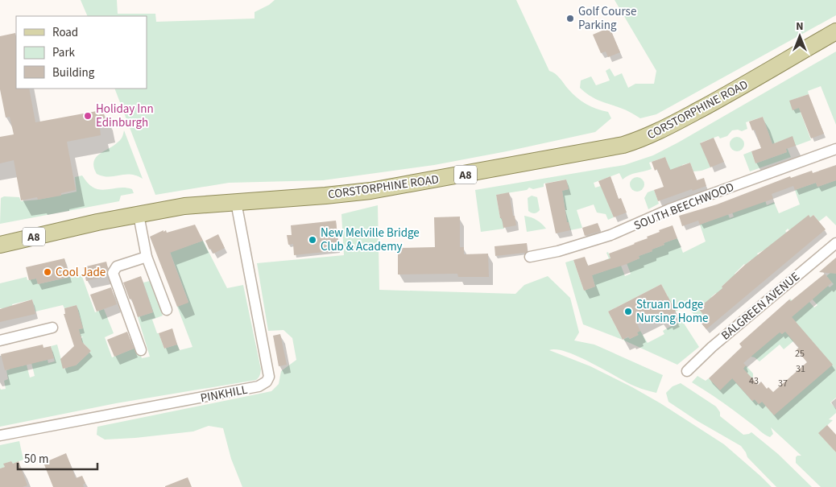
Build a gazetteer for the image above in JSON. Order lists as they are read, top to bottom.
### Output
{
  "streets": {
    "main road": ["CORSTORPHINE ROAD", "A8"],
    "street": ["SOUTH BEECHWOOD", "BALGREEN AVENUE", "PINKHILL"]
  },
  "crossings": [
    ["CORSTORPHINE ROAD", "PINKHILL"]
  ],
  "places": [
    "Golf Course Parking",
    "Holiday Inn Edinburgh",
    "New Melville Bridge Club & Academy",
    "Cool Jade",
    "Struan Lodge Nursing Home"
  ],
  "house_numbers": [
    "25",
    "31",
    "43",
    "37"
  ],
  "legend": ["Road", "Park", "Building"],
  "scale_bar": "50 m",
  "north": "top"
}
